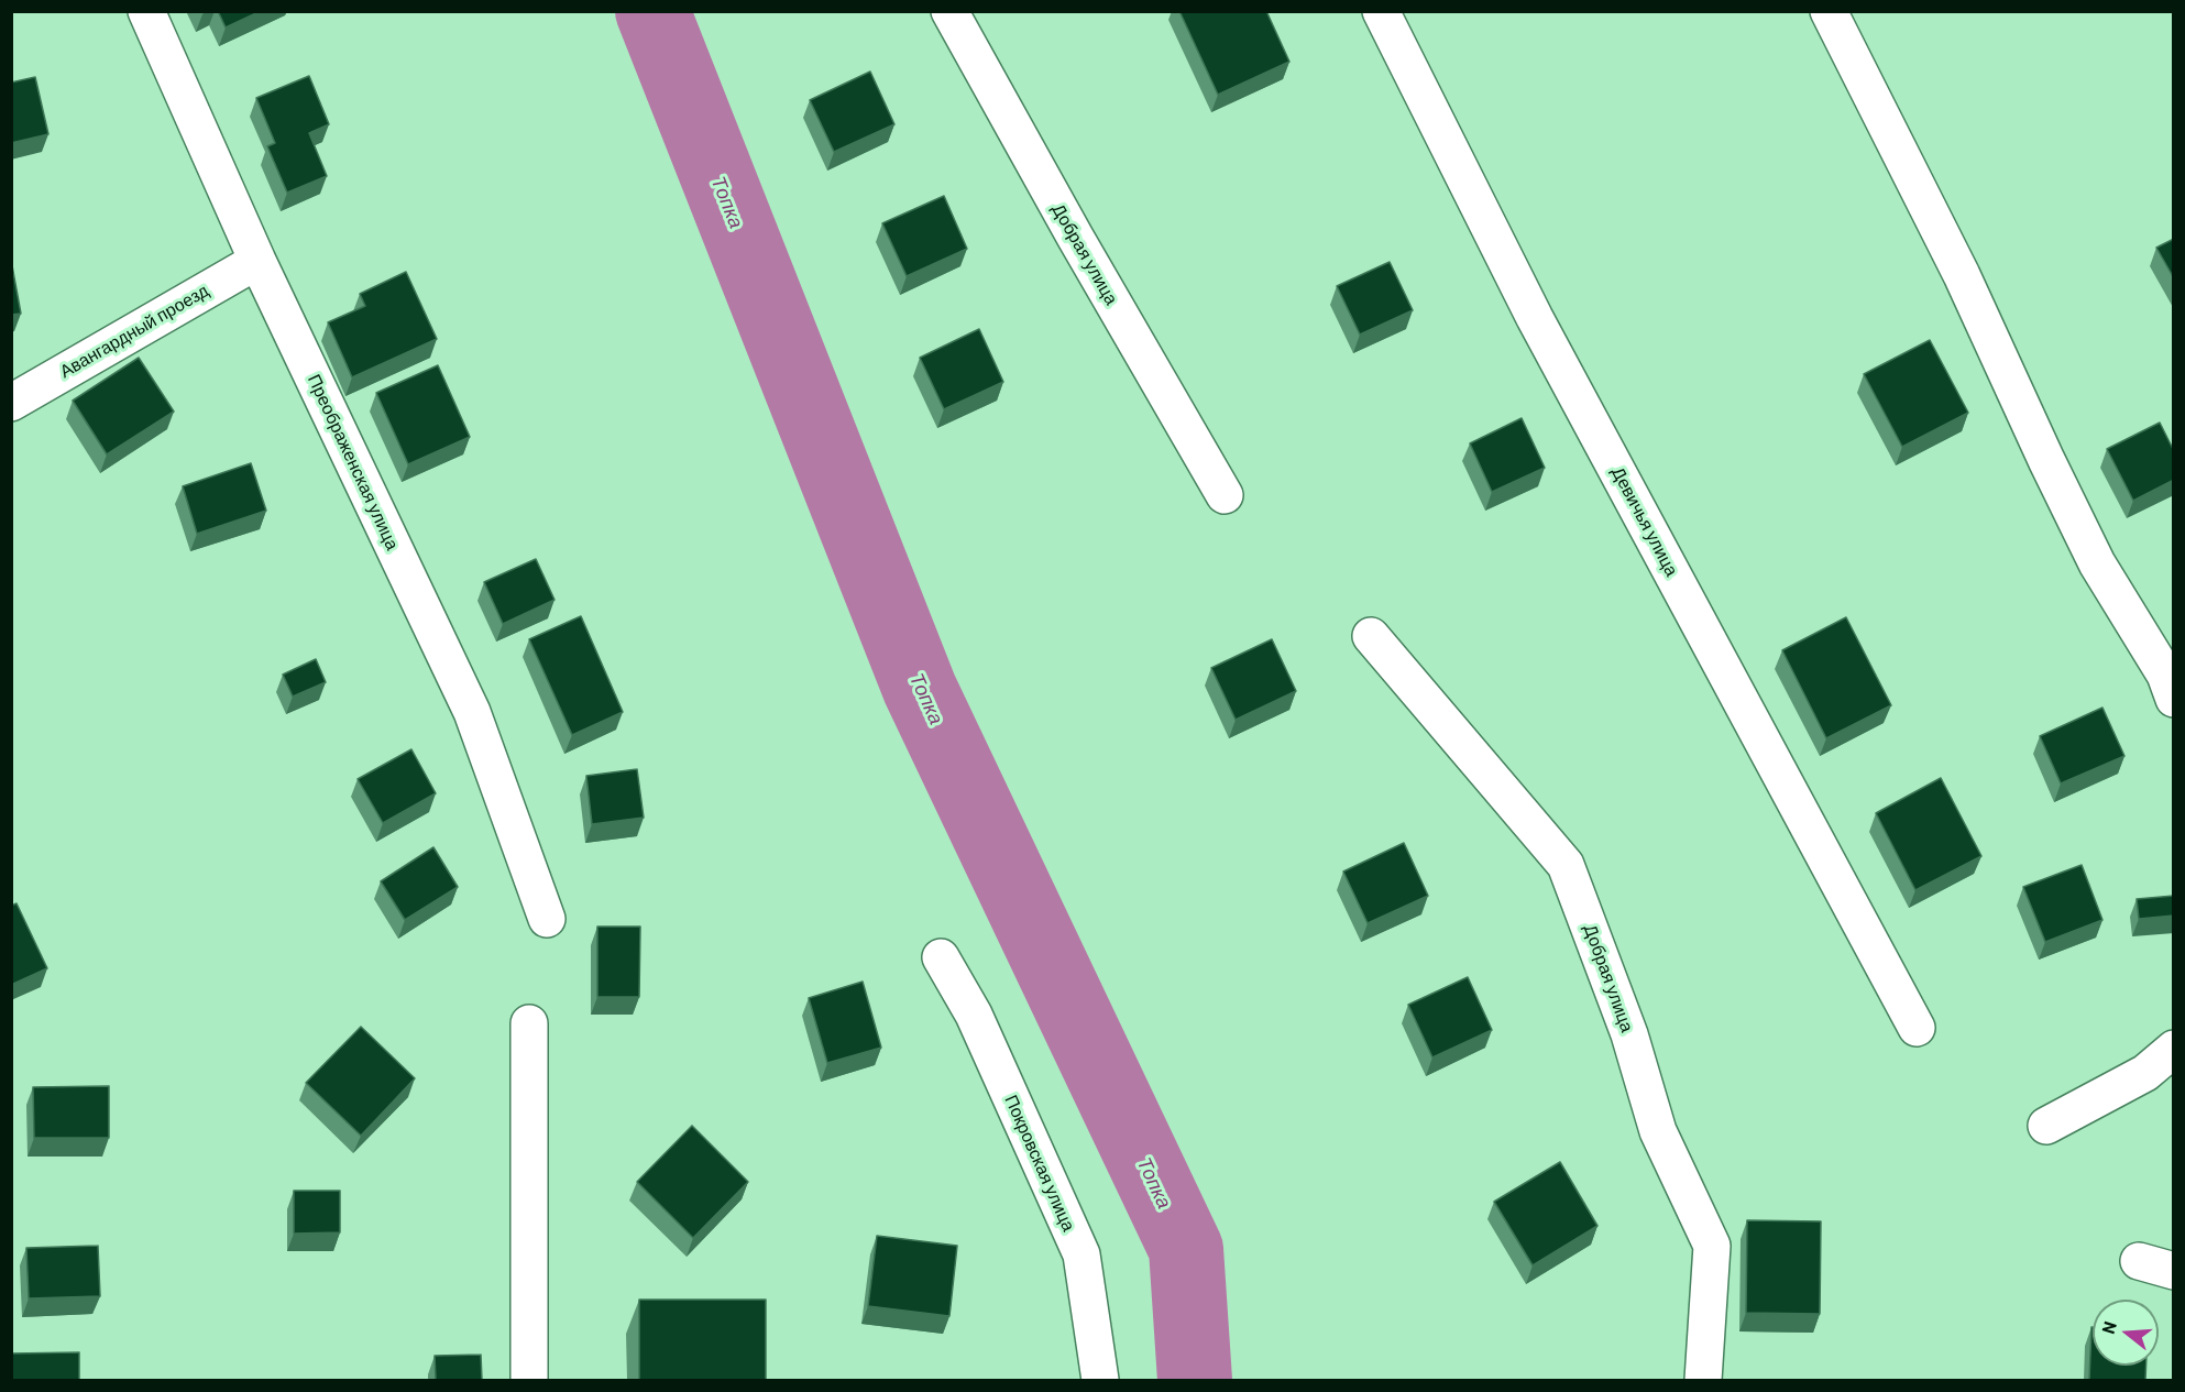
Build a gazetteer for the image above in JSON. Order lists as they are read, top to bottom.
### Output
{
  "streets": {
    "street": [
      "Добрая улица",
      "Авангардный проезд",
      "Преображенская улица",
      "Девичья улица",
      "Покровская улица"
    ]
  },
  "crossings": [
    ["Авангардный проезд", "Преображенская улица"]
  ],
  "water": ["Топка"],
  "north": "left"
}
